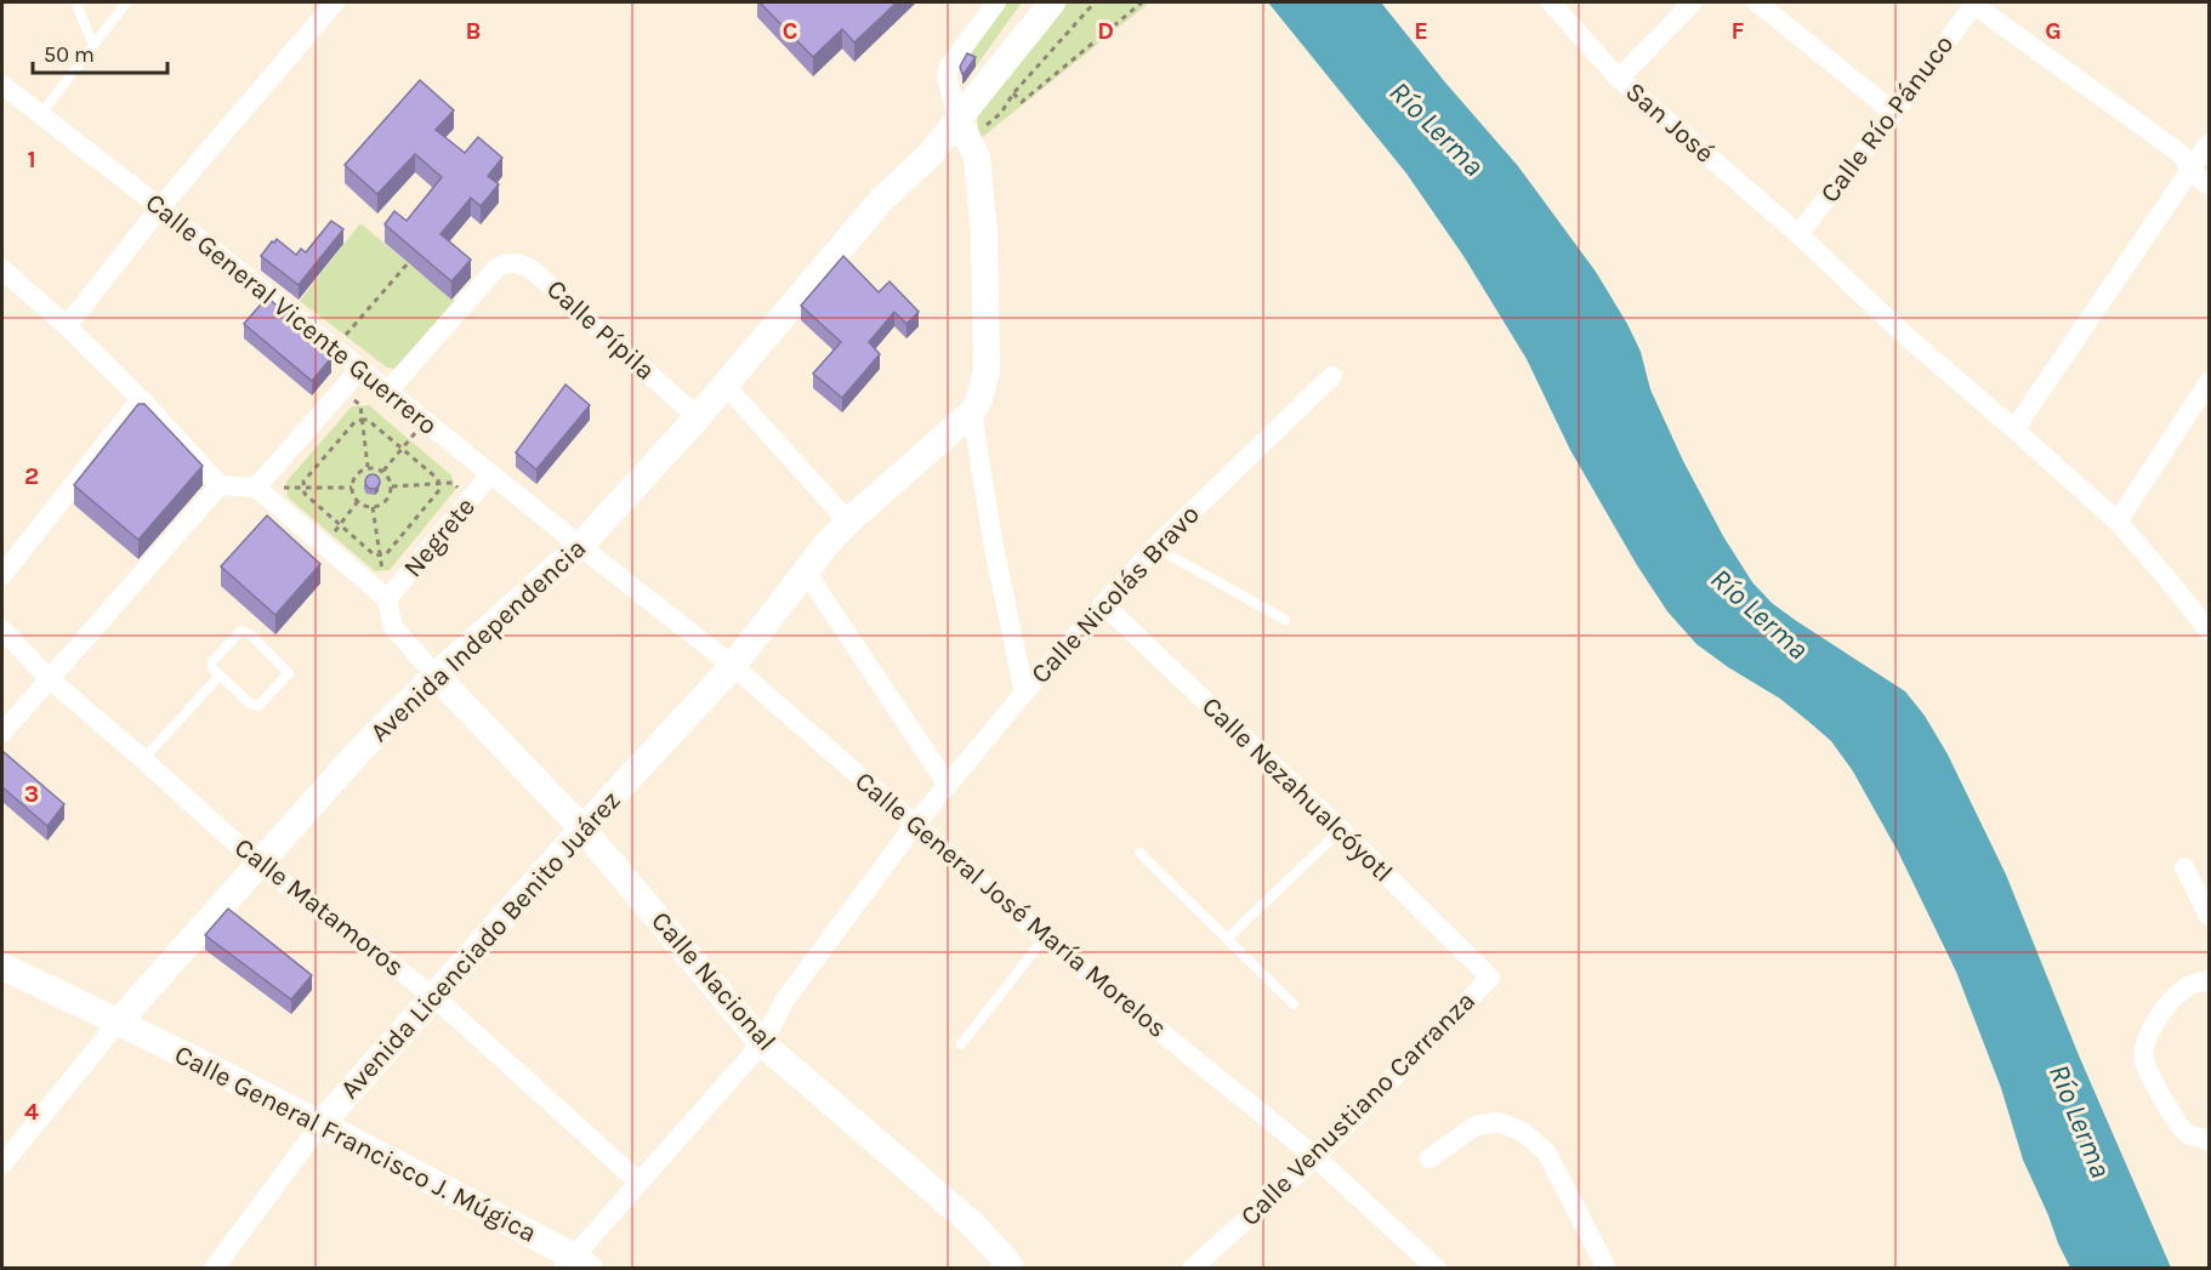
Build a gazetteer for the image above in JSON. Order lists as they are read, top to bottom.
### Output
{
  "streets": {
    "street": [
      "Calle Río Pánuco",
      "San José",
      "Calle General Vicente Guerrero",
      "Calle Pípila",
      "Negrete",
      "Calle Nicolás Bravo",
      "Avenida Independencia",
      "Calle Nezahualcóyotl",
      "Calle General José María Morelos",
      "Calle Matamoros",
      "Avenida Licenciado Benito Juárez",
      "Calle Nacional",
      "Calle Venustiano Carranza",
      "Calle General Francisco J. Múgica"
    ]
  },
  "crossings": [
    ["Calle Río Pánuco", "San José"],
    ["Calle General Vicente Guerrero", "Calle Pípila"],
    ["Calle General Vicente Guerrero", "Negrete"],
    ["Calle General Vicente Guerrero", "Avenida Independencia"],
    ["Calle General Vicente Guerrero", "Calle General José María Morelos"],
    ["Calle Pípila", "Avenida Independencia"],
    ["Calle Nicolás Bravo", "Calle Nezahualcóyotl"],
    ["Calle Nicolás Bravo", "Calle General José María Morelos"],
    ["Calle Nicolás Bravo", "Calle Matamoros"],
    ["Calle Nicolás Bravo", "Calle Nacional"],
    ["Calle Nicolás Bravo", "Calle General Francisco J. Múgica"],
    ["Avenida Independencia", "Calle General José María Morelos"],
    ["Avenida Independencia", "Calle Matamoros"],
    ["Avenida Independencia", "Calle Nacional"],
    ["Avenida Independencia", "Calle General Francisco J. Múgica"],
    ["Calle Nezahualcóyotl", "Calle Venustiano Carranza"],
    ["Calle General José María Morelos", "Avenida Licenciado Benito Juárez"],
    ["Calle General José María Morelos", "Calle Venustiano Carranza"],
    ["Calle Matamoros", "Avenida Licenciado Benito Juárez"],
    ["Avenida Licenciado Benito Juárez", "Calle Nacional"],
    ["Avenida Licenciado Benito Juárez", "Calle General Francisco J. Múgica"]
  ],
  "water": ["Río Lerma"],
  "scale_bar": "50 m",
  "grid": {
    "columns": [
      "B",
      "C",
      "D",
      "E",
      "F",
      "G"
    ],
    "rows": [
      "1",
      "2",
      "3",
      "4"
    ]
  }
}
